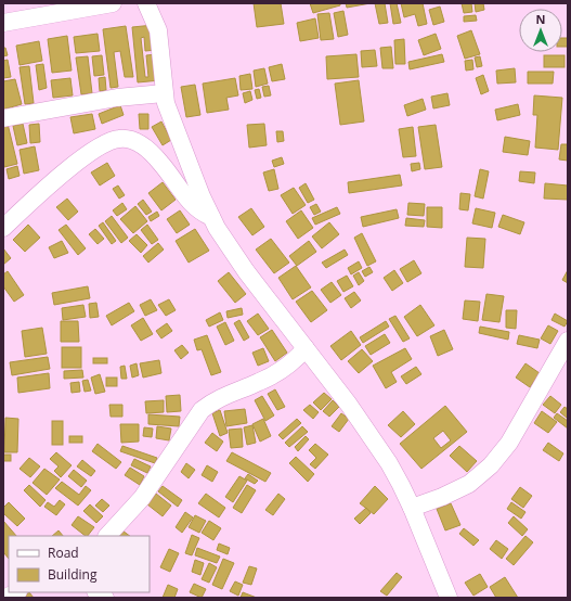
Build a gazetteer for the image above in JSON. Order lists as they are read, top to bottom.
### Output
{
  "legend": ["Road", "Building"],
  "north": "top"
}
